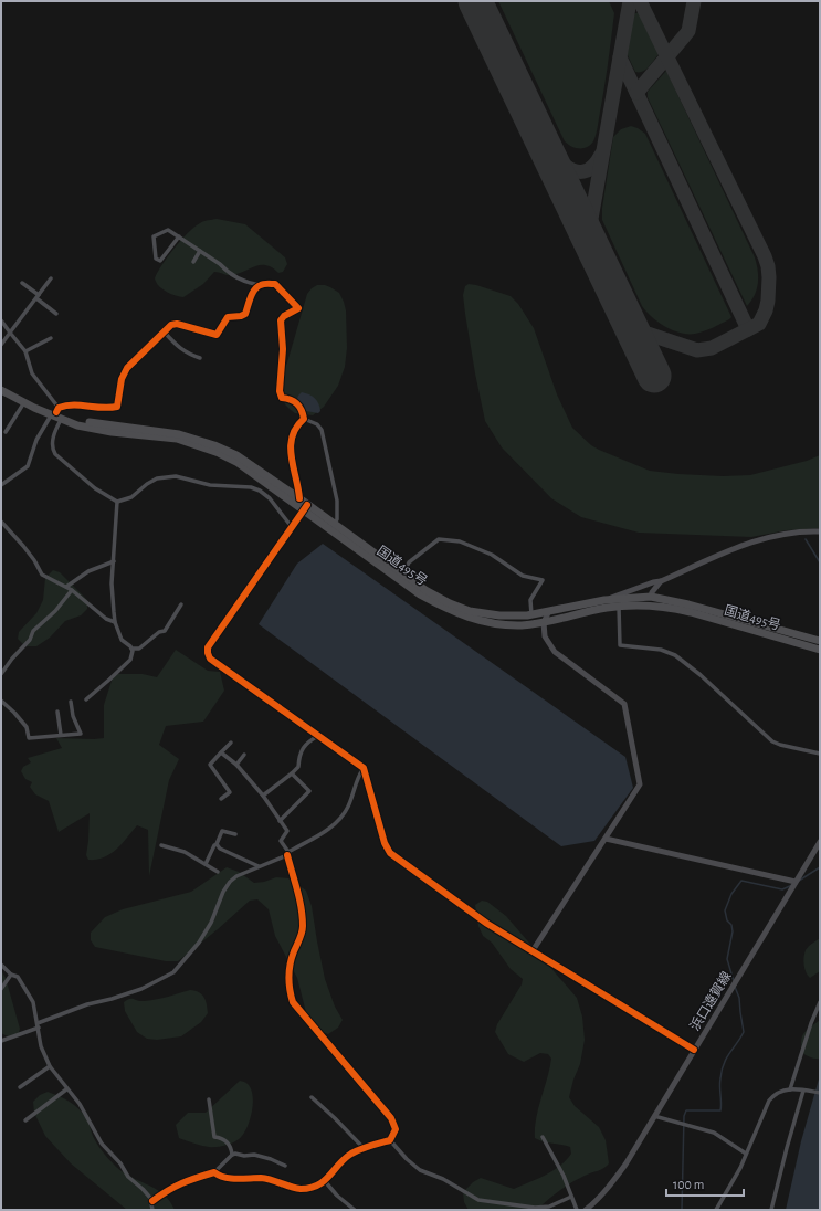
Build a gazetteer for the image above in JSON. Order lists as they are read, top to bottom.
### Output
{
  "streets": {
    "highway": ["国道495号"],
    "street": ["浜口遠賀線"]
  },
  "scale_bar": "100 m"
}
